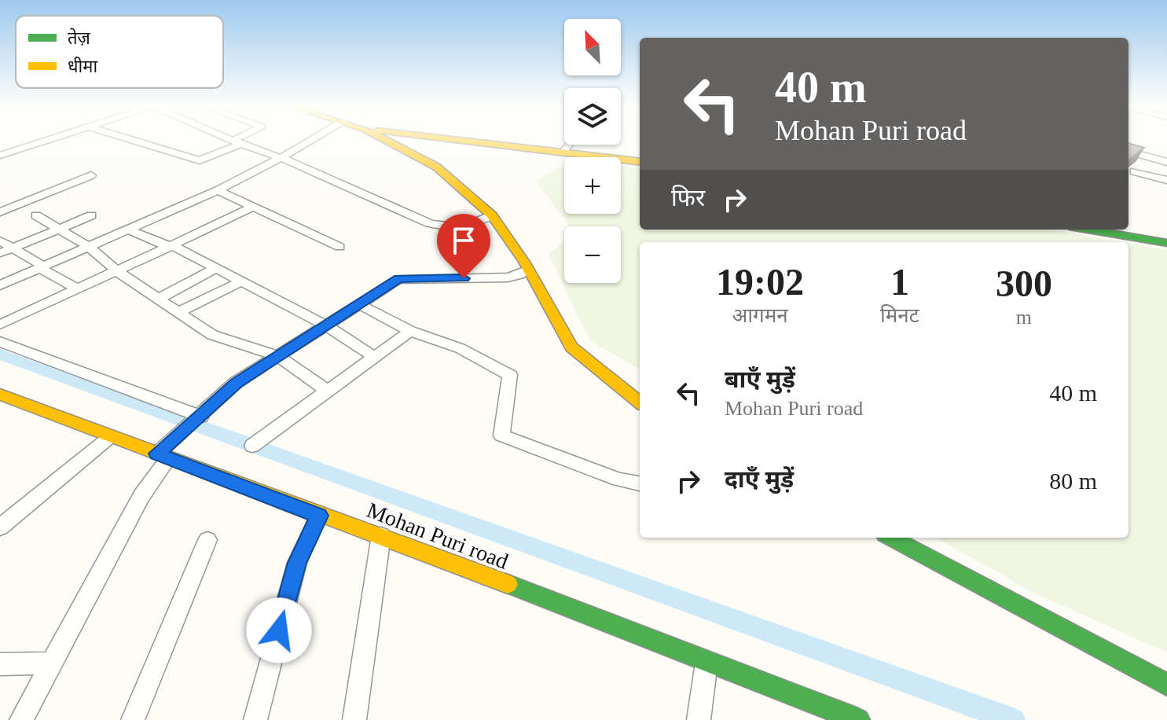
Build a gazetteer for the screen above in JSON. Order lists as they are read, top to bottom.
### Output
{
  "streets": {
    "street": ["Mohan Puri road"]
  },
  "legend": ["तेज़", "धीमा"],
  "north": "top left",
  "page": {
    "map_buttons": ["+", "−"],
    "turn": ["40 m", "Mohan Puri road"],
    "then": "फिर",
    "eta": [
      "19:02",
      "आगमन",
      "1",
      "मिनट",
      "300",
      "m"
    ],
    "list": [
      {
        "name": "बाएँ मुड़ें",
        "note": "Mohan Puri road",
        "value": "40 m"
      },
      {
        "name": "दाएँ मुड़ें",
        "value": "80 m"
      }
    ]
  }
}
